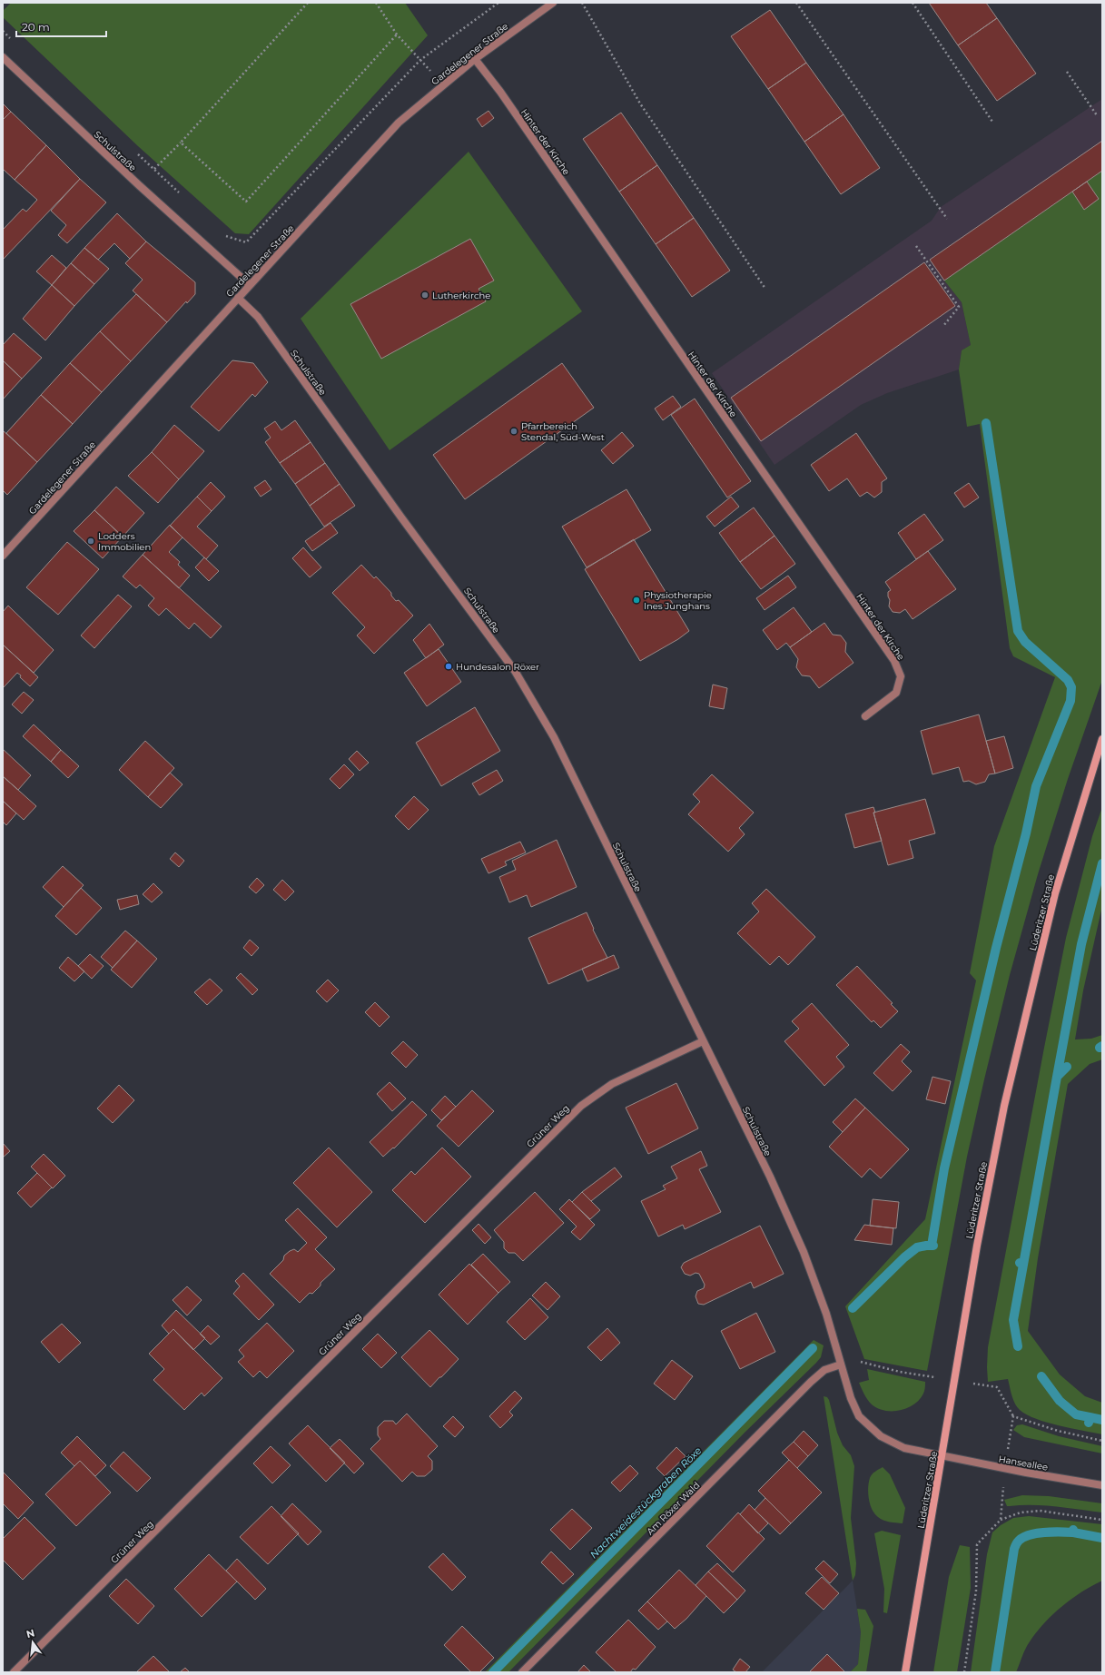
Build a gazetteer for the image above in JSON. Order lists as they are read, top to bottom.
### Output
{
  "streets": {
    "main road": ["Lüderitzer Straße"],
    "street": [
      "Gardelegener Straße",
      "Hinter der Kirche",
      "Schulstraße",
      "Grüner Weg",
      "Hanseallee",
      "Am Röxer Wald"
    ]
  },
  "crossings": [
    ["Gardelegener Straße", "Hinter der Kirche"],
    ["Gardelegener Straße", "Schulstraße"],
    ["Schulstraße", "Lüderitzer Straße"],
    ["Schulstraße", "Grüner Weg"],
    ["Schulstraße", "Hanseallee"],
    ["Schulstraße", "Am Röxer Wald"],
    ["Lüderitzer Straße", "Hanseallee"]
  ],
  "water": ["Nachtweidestückgraben Röxe"],
  "places": [
    "Lutherkirche",
    "Pfarrbereich Stendal, Süd-West",
    "Lodders Immobilien",
    "Physiotherapie Ines Junghans",
    "Hundesalon Röxer"
  ],
  "scale_bar": "20 m",
  "north": "top"
}
